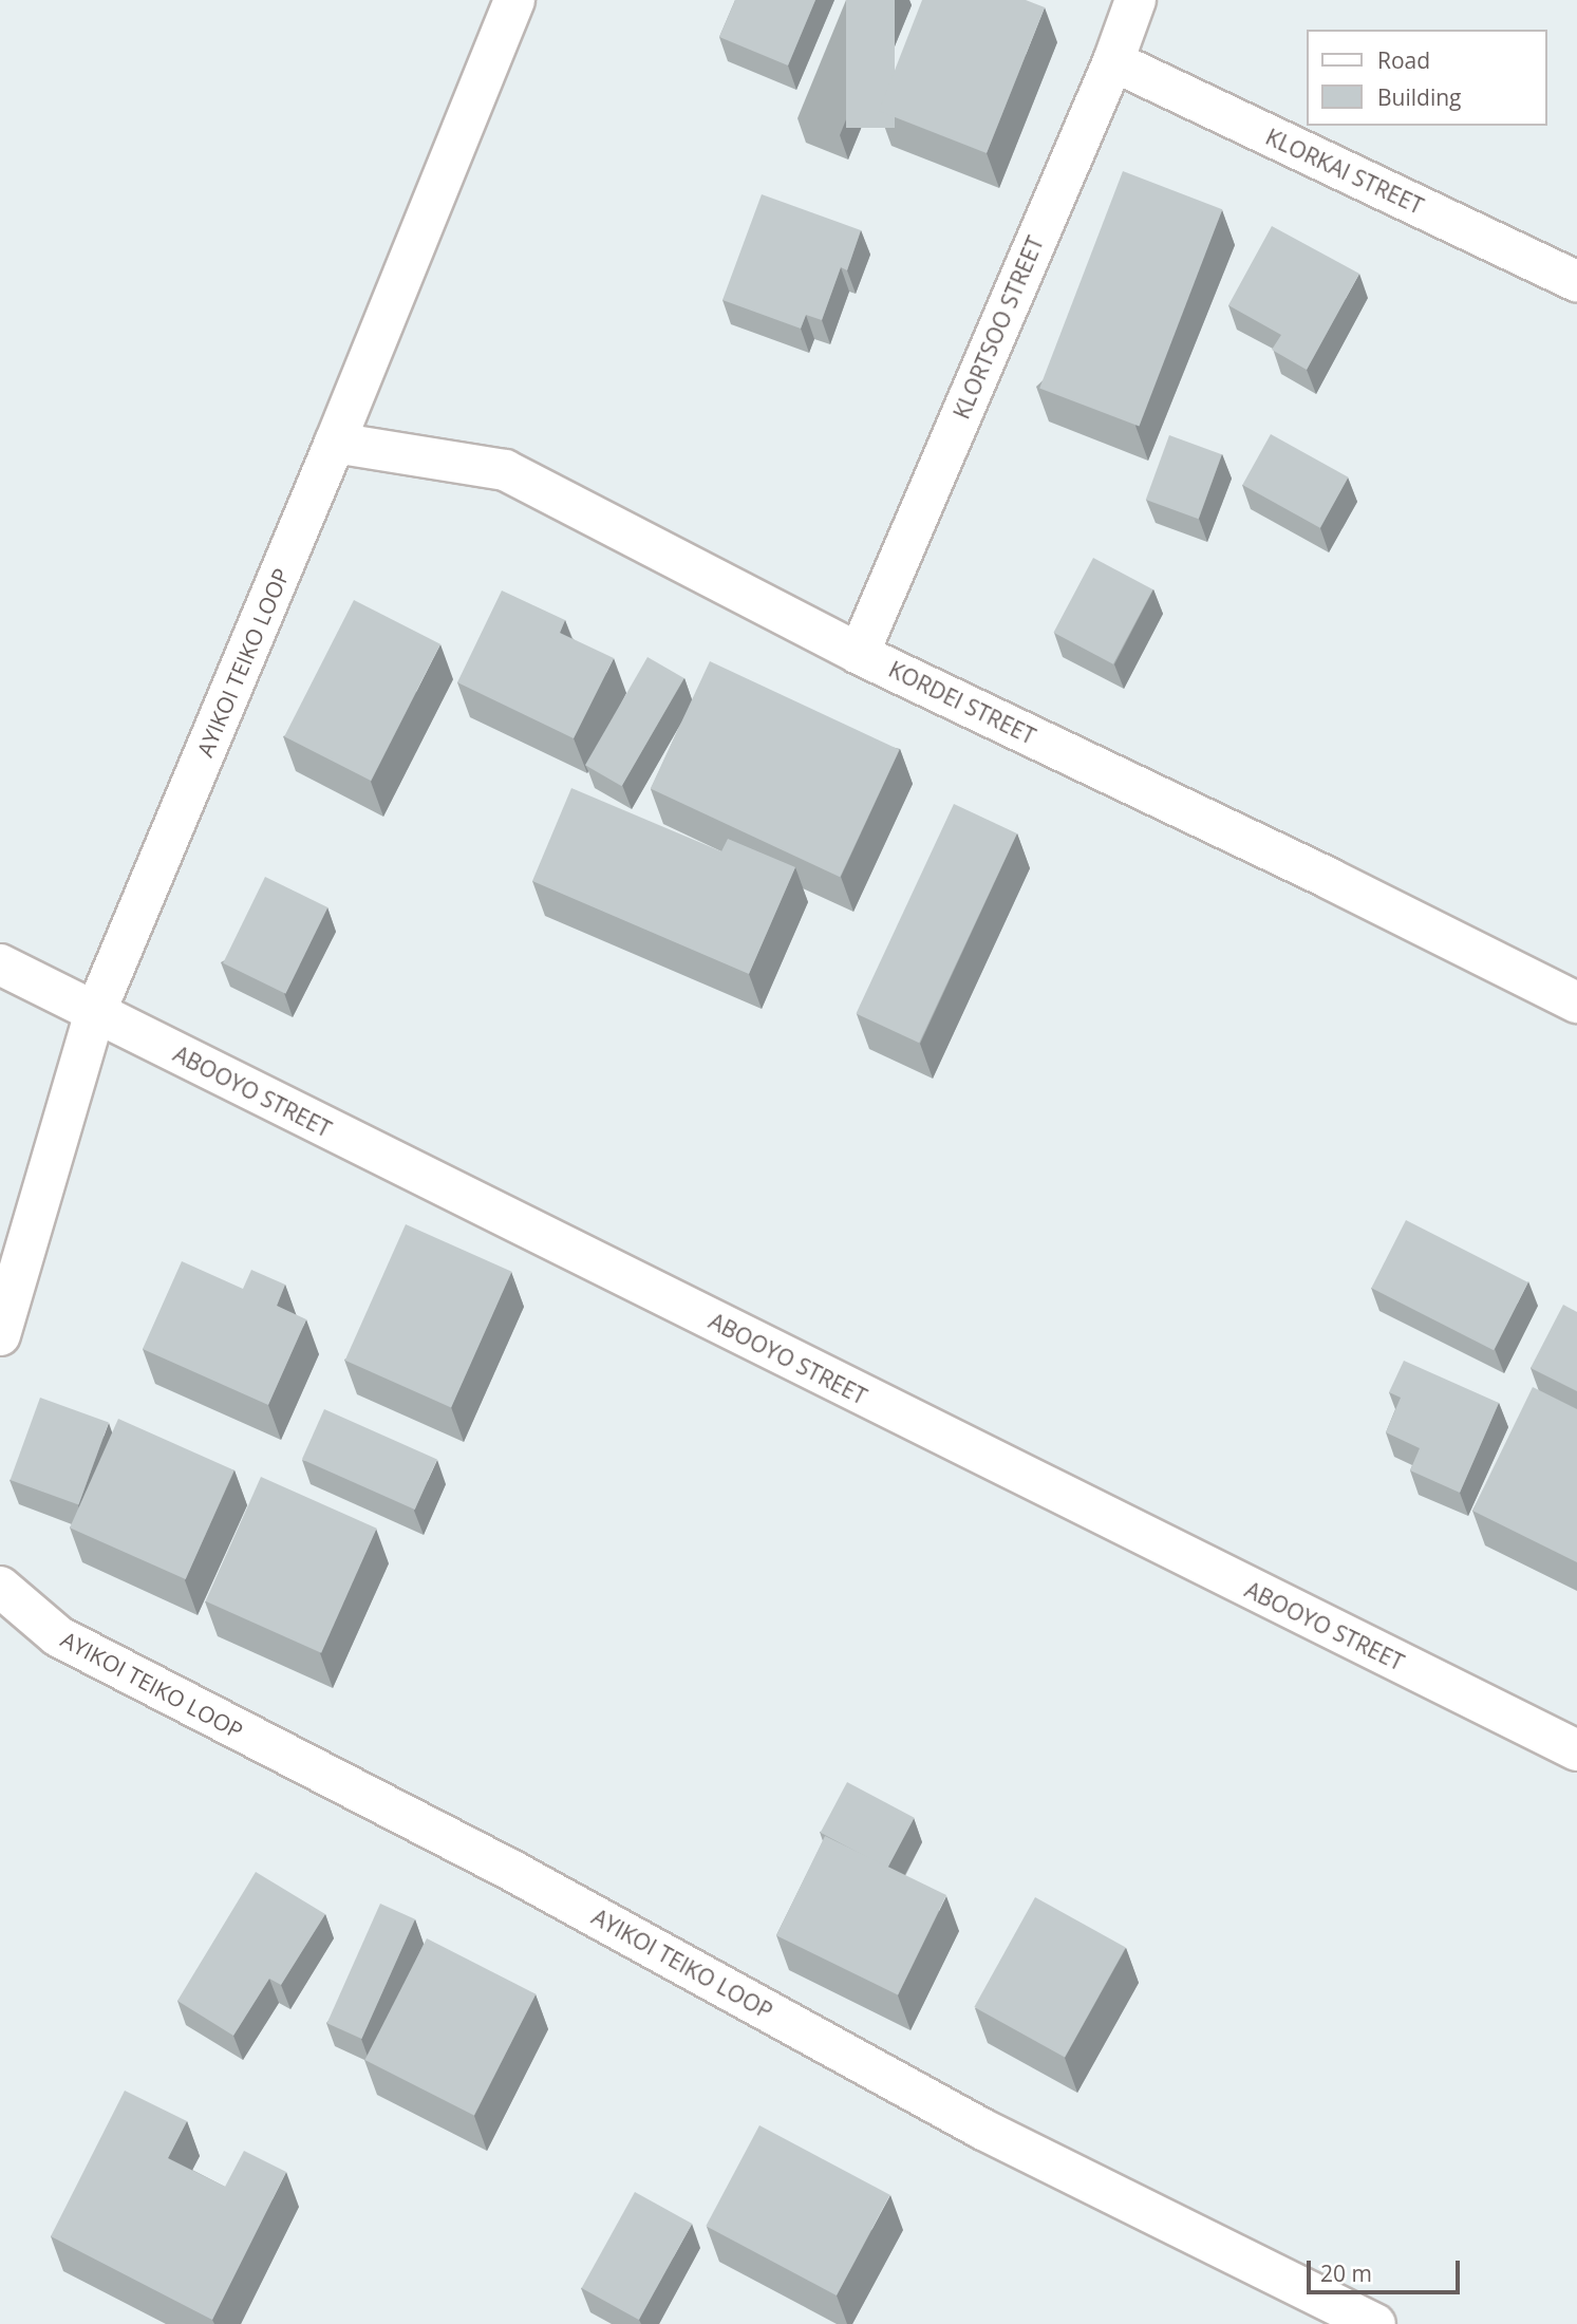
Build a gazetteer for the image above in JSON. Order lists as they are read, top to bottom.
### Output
{
  "streets": {
    "street": [
      "KLORKAI STREET",
      "KLORTSOO STREET",
      "AYIKOI TEIKO LOOP",
      "KORDEI STREET",
      "ABOOYO STREET"
    ]
  },
  "crossings": [
    ["KLORKAI STREET", "KLORTSOO STREET"],
    ["KLORTSOO STREET", "KORDEI STREET"],
    ["AYIKOI TEIKO LOOP", "KORDEI STREET"],
    ["AYIKOI TEIKO LOOP", "ABOOYO STREET"]
  ],
  "legend": ["Road", "Building"],
  "scale_bar": "20 m"
}
